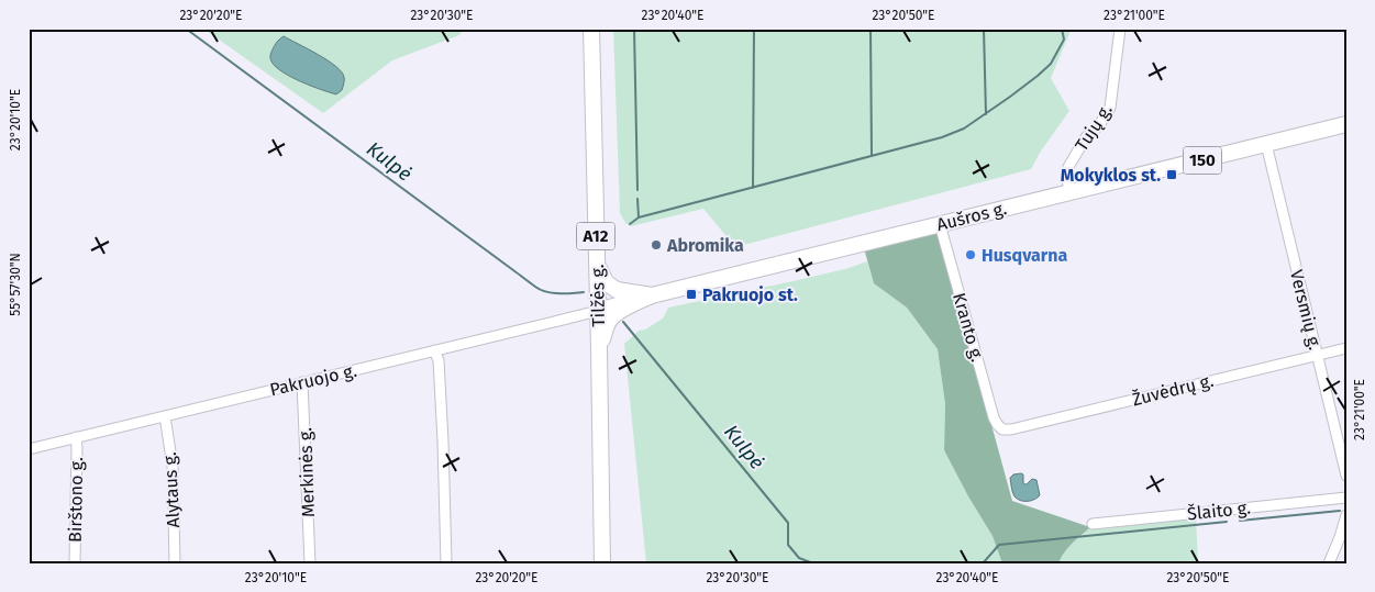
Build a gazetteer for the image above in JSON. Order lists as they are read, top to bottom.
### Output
{
  "streets": {
    "main road": [
      "150",
      "Aušros g.",
      "A12",
      "Tilžės g."
    ],
    "street": [
      "Tujų g.",
      "Versmių g.",
      "Kranto g.",
      "Pakruojo g.",
      "Žuvėdrų g.",
      "Merkinės g.",
      "Alytaus g.",
      "Birštono g.",
      "Šlaito g."
    ]
  },
  "crossings": [
    ["Tujų g.", "Aušros g."],
    ["Aušros g.", "Tilžės g."],
    ["Aušros g.", "Versmių g."],
    ["Aušros g.", "Kranto g."],
    ["Aušros g.", "Pakruojo g."],
    ["Tilžės g.", "Pakruojo g."],
    ["Versmių g.", "Žuvėdrų g."],
    ["Kranto g.", "Žuvėdrų g."],
    ["Pakruojo g.", "Merkinės g."],
    ["Pakruojo g.", "Alytaus g."],
    ["Pakruojo g.", "Birštono g."]
  ],
  "water": ["Kulpė"],
  "places": {
    "transit": ["Mokyklos st.", "Pakruojo st."],
    "other": ["Abromika", "Husqvarna"]
  },
  "coordinates": [
    "23°20'20\"E",
    "23°20'30\"E",
    "23°20'40\"E",
    "23°20'50\"E",
    "23°21'00\"E",
    "23°20'10\"E",
    "55°57'30\"N"
  ]
}
